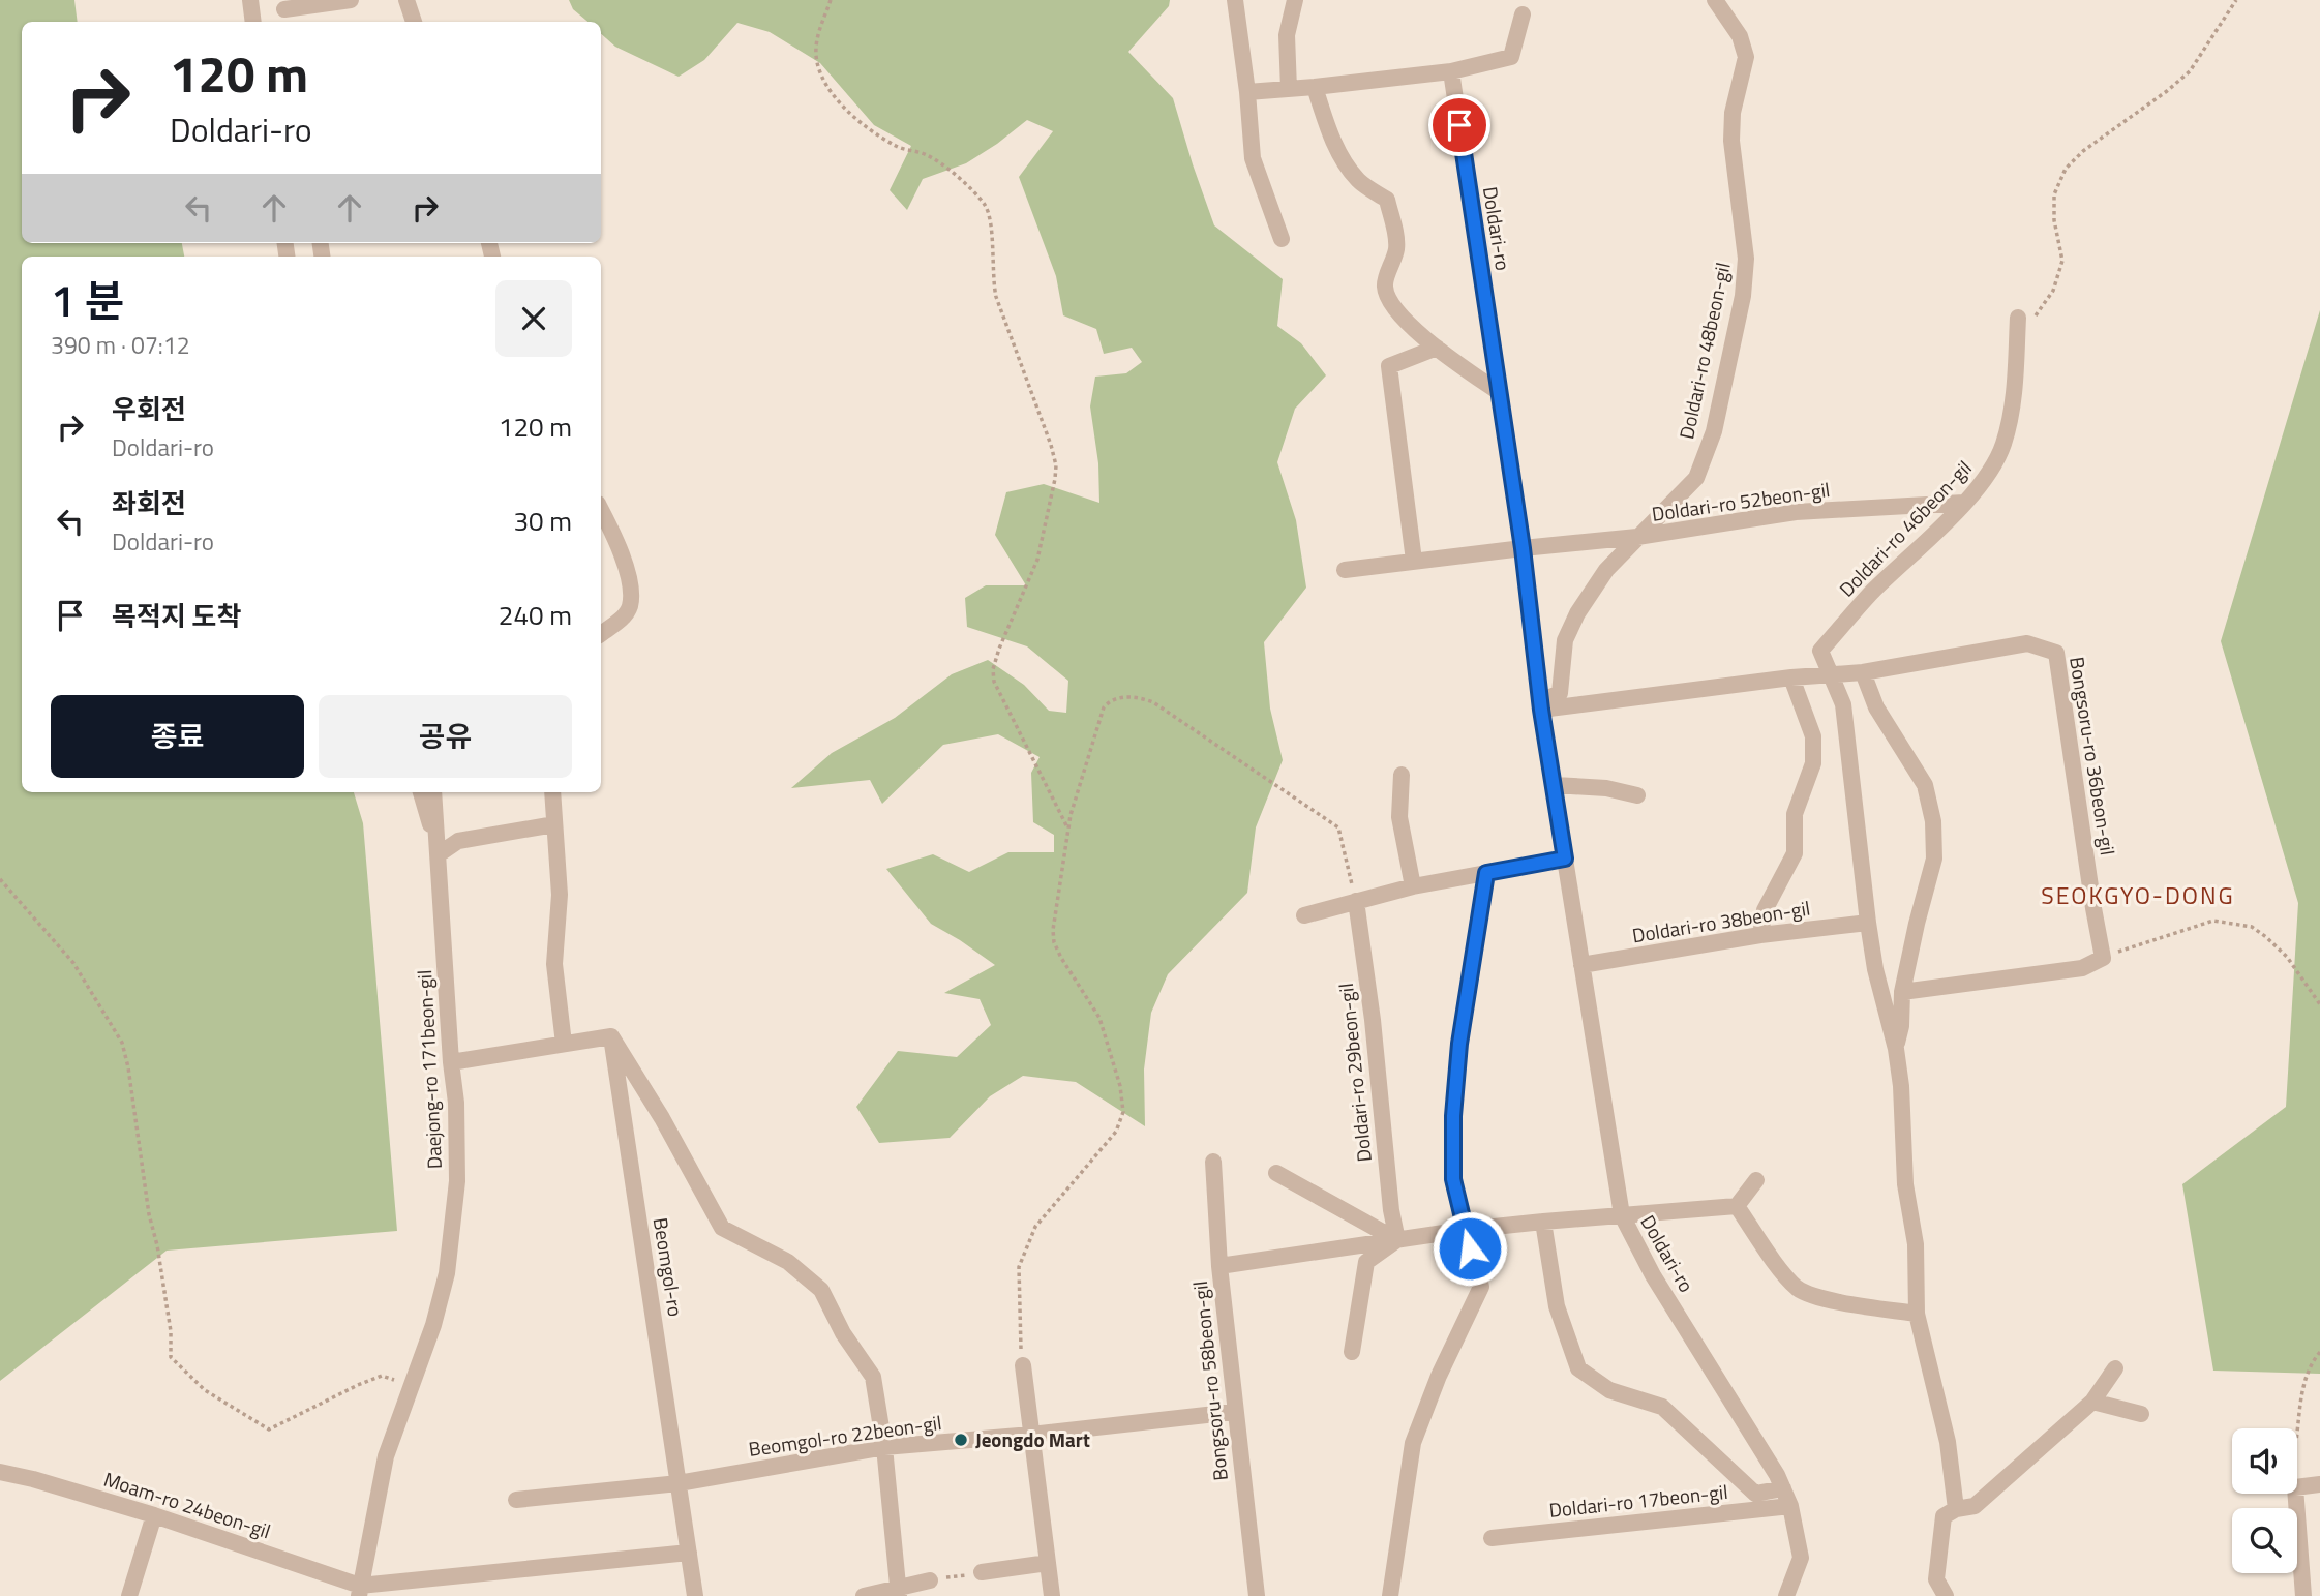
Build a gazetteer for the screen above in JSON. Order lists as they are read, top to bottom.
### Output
{
  "streets": {
    "street": [
      "Doldari-ro",
      "Doldari-ro 48beon-gil",
      "Doldari-ro 52beon-gil",
      "Doldari-ro 46beon-gil",
      "Bongsoru-ro 36beon-gil",
      "Doldari-ro 38beon-gil",
      "Daejong-ro 171beon-gil",
      "Doldari-ro 29beon-gil",
      "Beomgol-ro",
      "Bongsoru-ro 58beon-gil",
      "Beomgol-ro 22beon-gil",
      "Doldari-ro 17beon-gil",
      "Moam-ro 24beon-gil"
    ]
  },
  "crossings": [
    ["Doldari-ro", "Doldari-ro 48beon-gil"],
    ["Doldari-ro", "Doldari-ro 52beon-gil"],
    ["Doldari-ro", "Doldari-ro 38beon-gil"],
    ["Doldari-ro", "Doldari-ro 17beon-gil"],
    ["Doldari-ro 48beon-gil", "Doldari-ro 52beon-gil"],
    ["Doldari-ro 52beon-gil", "Doldari-ro 46beon-gil"],
    ["Daejong-ro 171beon-gil", "Moam-ro 24beon-gil"],
    ["Beomgol-ro", "Beomgol-ro 22beon-gil"],
    ["Bongsoru-ro 58beon-gil", "Beomgol-ro 22beon-gil"]
  ],
  "districts": ["SEOKGYO-DONG"],
  "places": ["Jeongdo Mart"],
  "page": {
    "turn": ["120 m", "Doldari-ro"],
    "heading": ["1 분", "390 m · 07:12"],
    "list": [
      {
        "name": "우회전",
        "note": "Doldari-ro",
        "value": "120 m"
      },
      {
        "name": "좌회전",
        "note": "Doldari-ro",
        "value": "30 m"
      },
      {
        "name": "목적지 도착",
        "value": "240 m"
      }
    ],
    "buttons": ["종료", "공유"]
  }
}
